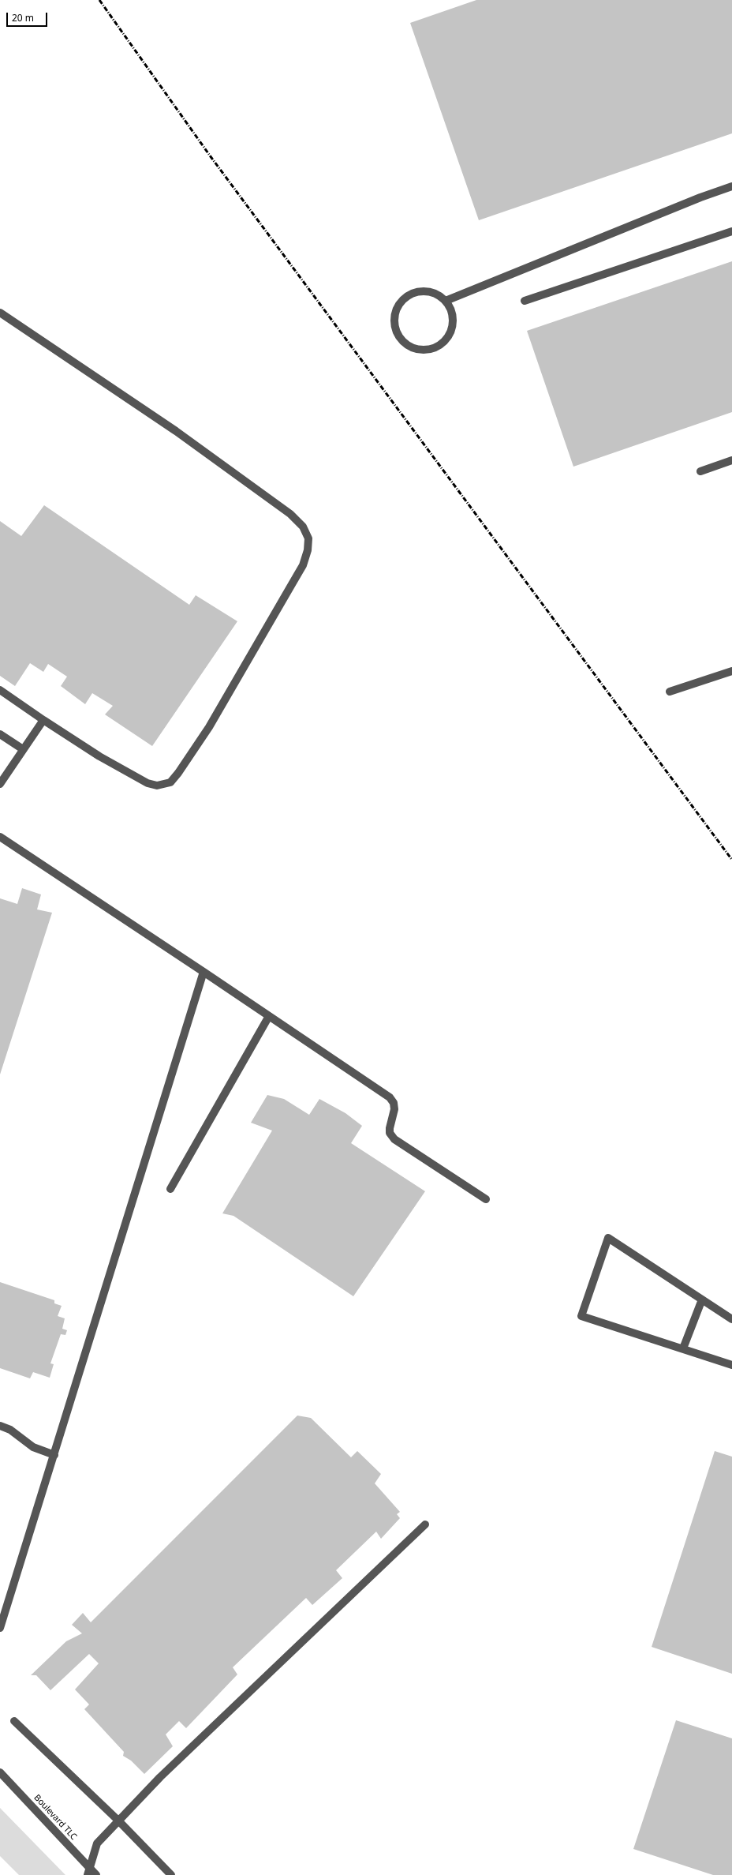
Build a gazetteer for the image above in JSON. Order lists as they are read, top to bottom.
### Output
{
  "streets": {
    "street": ["Boulevard TLC"]
  },
  "scale_bar": "20 m"
}
